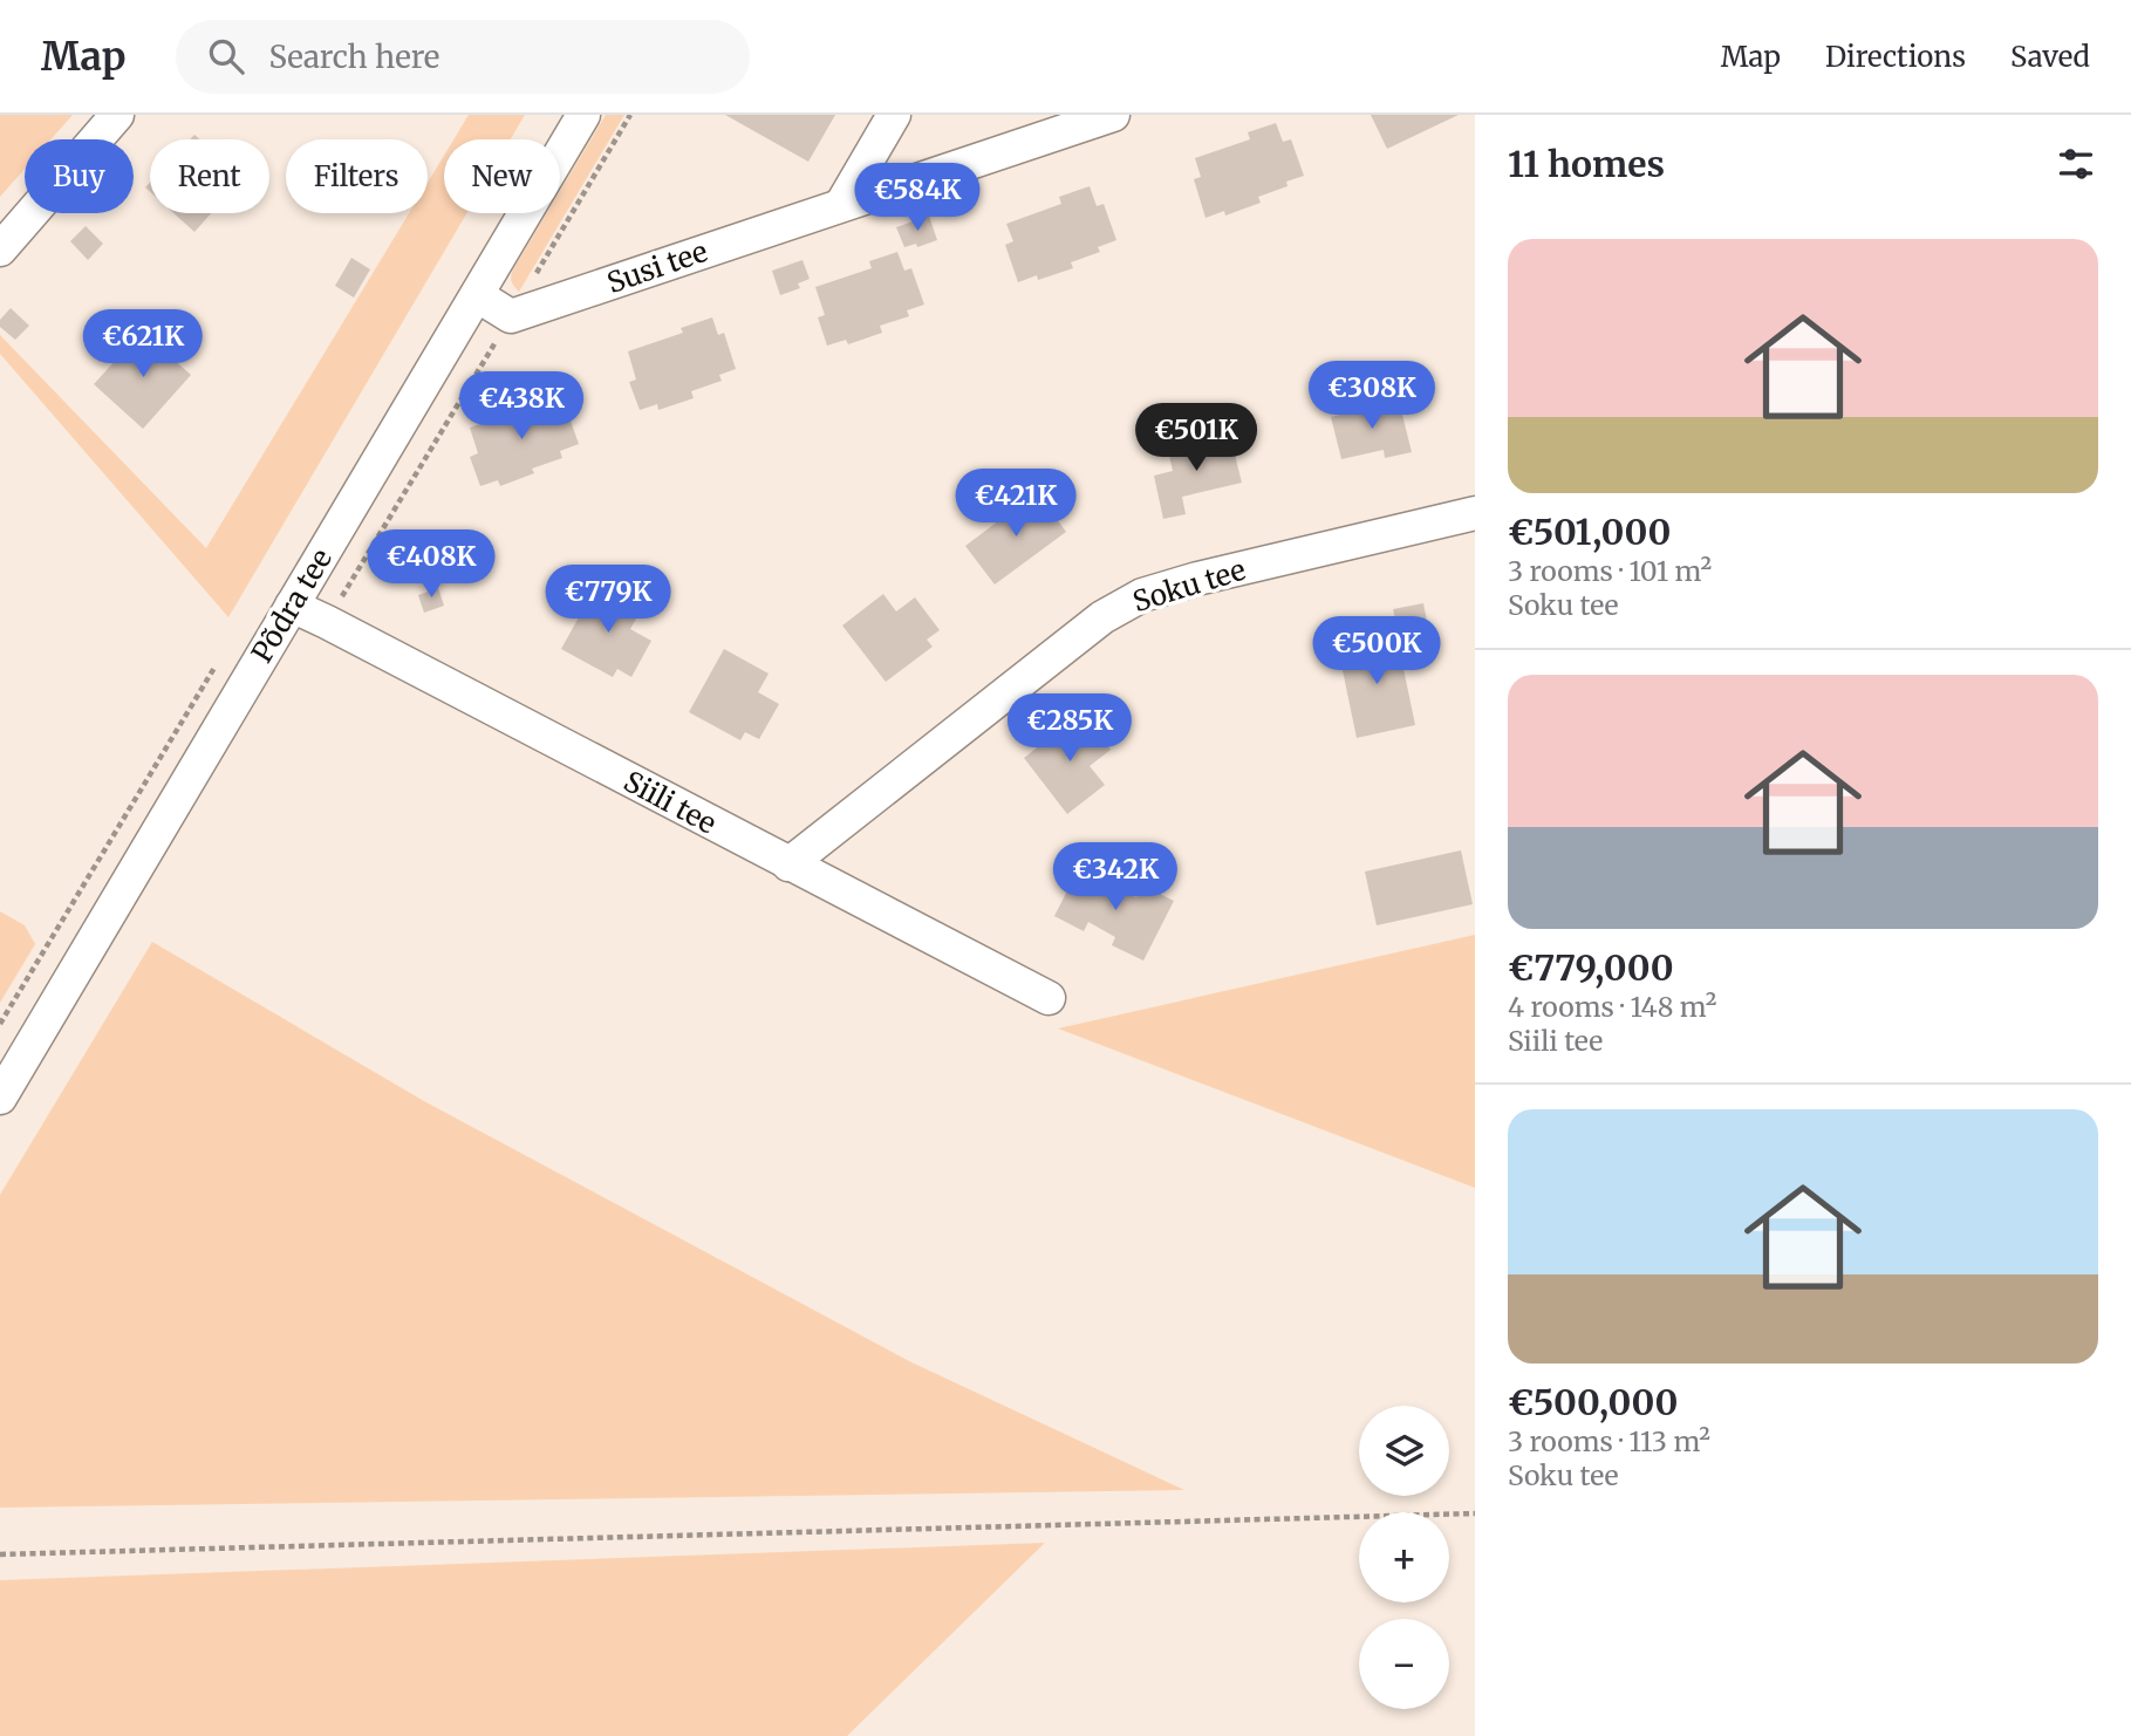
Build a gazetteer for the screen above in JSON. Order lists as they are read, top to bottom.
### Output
{
  "streets": {
    "street": [
      "Susi tee",
      "Soku tee",
      "Põdra tee",
      "Siili tee"
    ]
  },
  "crossings": [
    ["Soku tee", "Siili tee"],
    ["Põdra tee", "Siili tee"]
  ],
  "page": {
    "header": "Map",
    "search": "Search here",
    "nav": ["Map", "Directions", "Saved"],
    "heading": "11 homes",
    "chip": [
      "Buy",
      "Rent",
      "Filters",
      "New"
    ],
    "price": [
      "€584K",
      "€621K",
      "€308K",
      "€438K",
      "€501K",
      "€421K",
      "€408K",
      "€779K",
      "€500K",
      "€285K",
      "€342K"
    ],
    "list": [
      {
        "name": "€501,000",
        "note": "3 rooms · 101 m² · Soku tee"
      },
      {
        "name": "€779,000",
        "note": "4 rooms · 148 m² · Siili tee"
      },
      {
        "name": "€500,000",
        "note": "3 rooms · 113 m² · Soku tee"
      }
    ],
    "map_buttons": ["+", "−"]
  }
}
